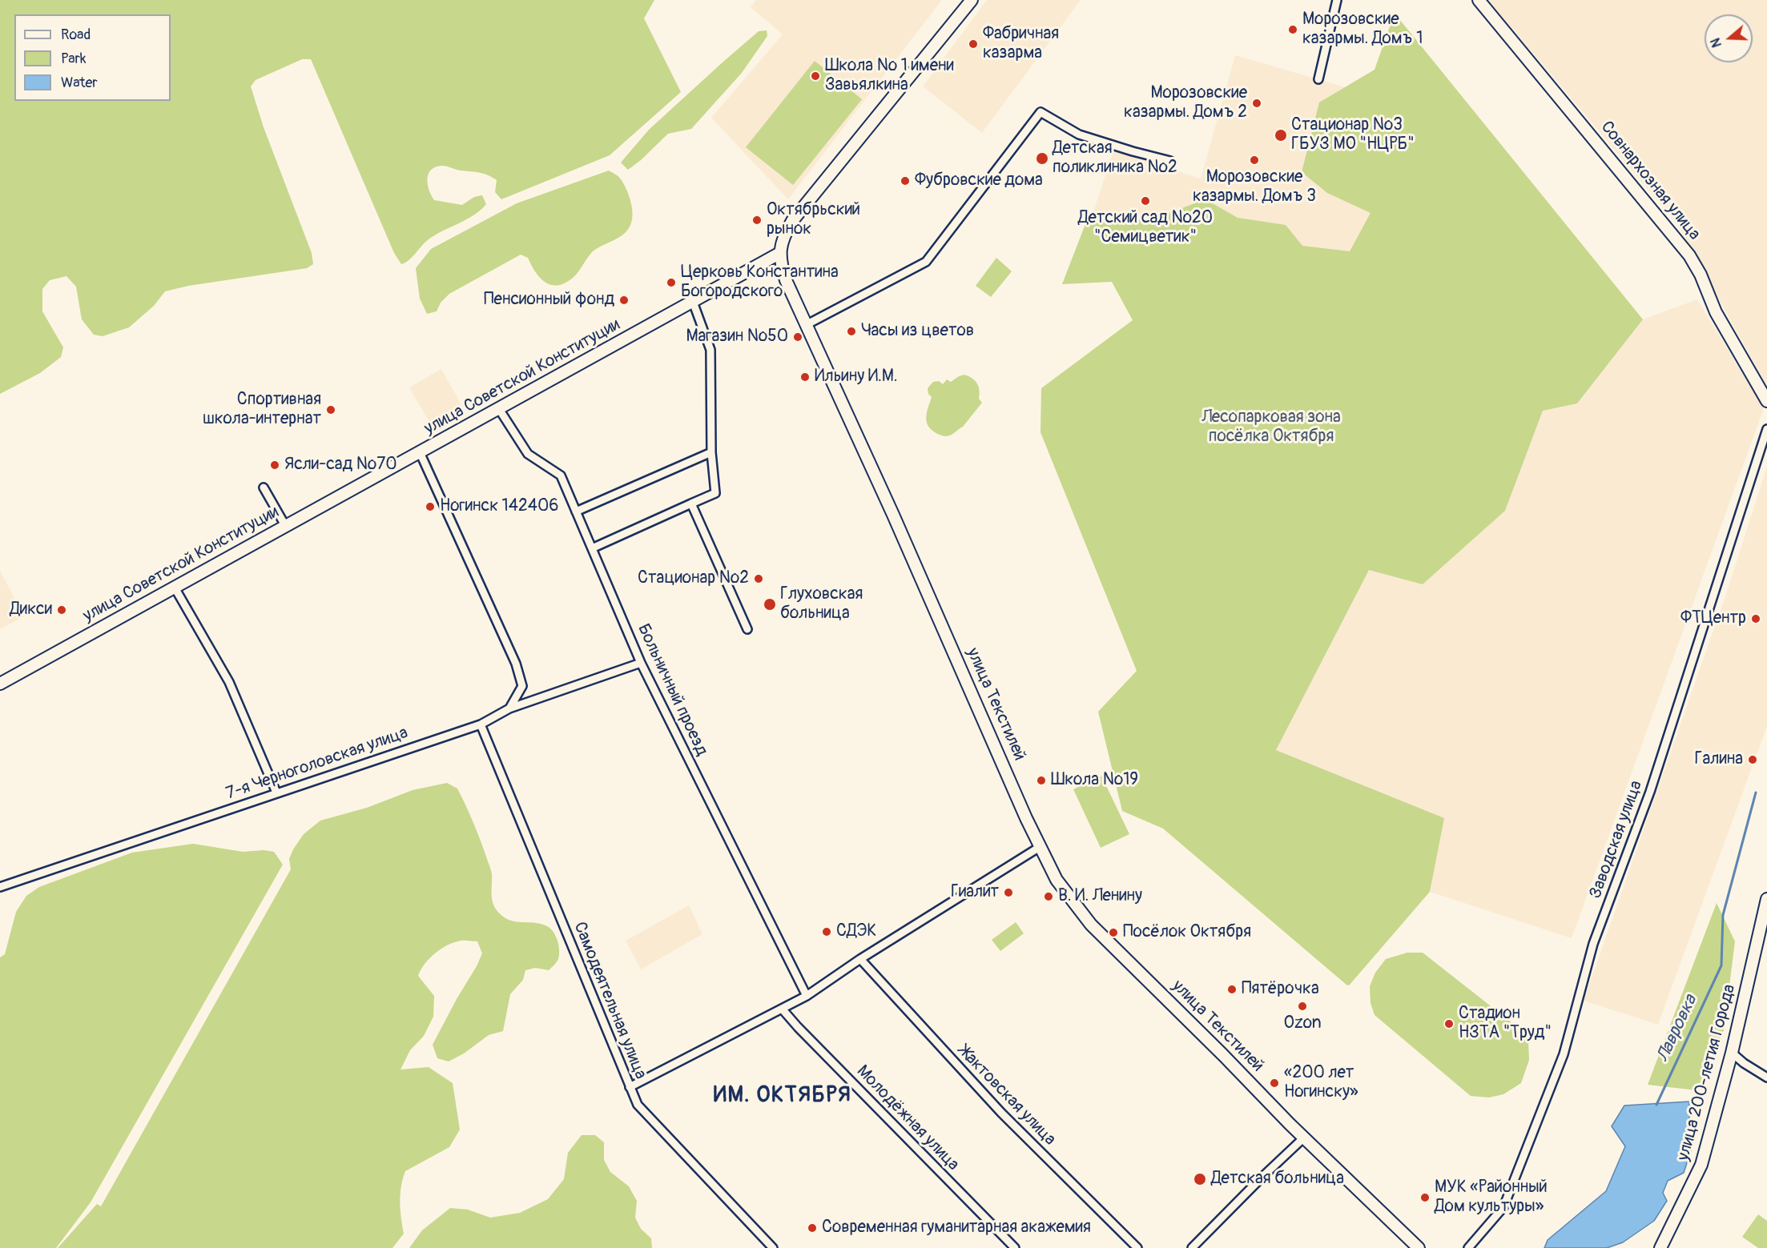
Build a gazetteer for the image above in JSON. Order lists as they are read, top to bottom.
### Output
{
  "streets": {
    "street": [
      "Совнархозная улица",
      "улица Советской Конституции",
      "Больничный проезд",
      "улица Текстилей",
      "7-я Черноголовская улица",
      "Заводская улица",
      "Самодеятельная улица",
      "улица 200-летия Города",
      "Жактовская улица",
      "Молодёжная улица"
    ]
  },
  "crossings": [
    ["улица Советской Конституции", "Больничный проезд"],
    ["улица Советской Конституции", "улица Текстилей"],
    ["Больничный проезд", "7-я Черноголовская улица"],
    ["7-я Черноголовская улица", "Самодеятельная улица"]
  ],
  "districts": ["ИМ. ОКТЯБРЯ"],
  "water": ["Лавровка"],
  "parks": ["Лесопарковая зона посёлка Октября"],
  "places": [
    "Морозовские казармы. Домъ 1",
    "Фабричная казарма",
    "Школа № 1 имени Завьялкина",
    "Морозовские казармы. Домъ 2",
    "Стационар №3 ГБУЗ МО \"НЦРБ\"",
    "Детская поликлиника №2",
    "Морозовские казармы. Домъ 3",
    "Фубровские дома",
    "Детский сад №20 \"Семицветик\"",
    "Октябрьский рынок",
    "Церковь Константина Богородского",
    "Пенсионный фонд",
    "Часы из цветов",
    "Магазин №50",
    "Ильину И.М.",
    "Спортивная школа-интернат",
    "Ясли-сад №70",
    "Ногинск 142406",
    "Стационар №2",
    "Глуховская больница",
    "Дикси",
    "ФТЦентр",
    "Галина",
    "Школа №19",
    "Гиалит",
    "В. И. Ленину",
    "СДЭК",
    "Посёлок Октября",
    "Пятёрочка",
    "Ozon",
    "Стадион НЗТА \"Труд\"",
    "«200 лет Ногинску»",
    "Детская больница",
    "МУК «Районный Дом культуры»",
    "Современная гуманитарная акажемия"
  ],
  "legend": ["Road", "Park", "Water"],
  "north": "left"
}
